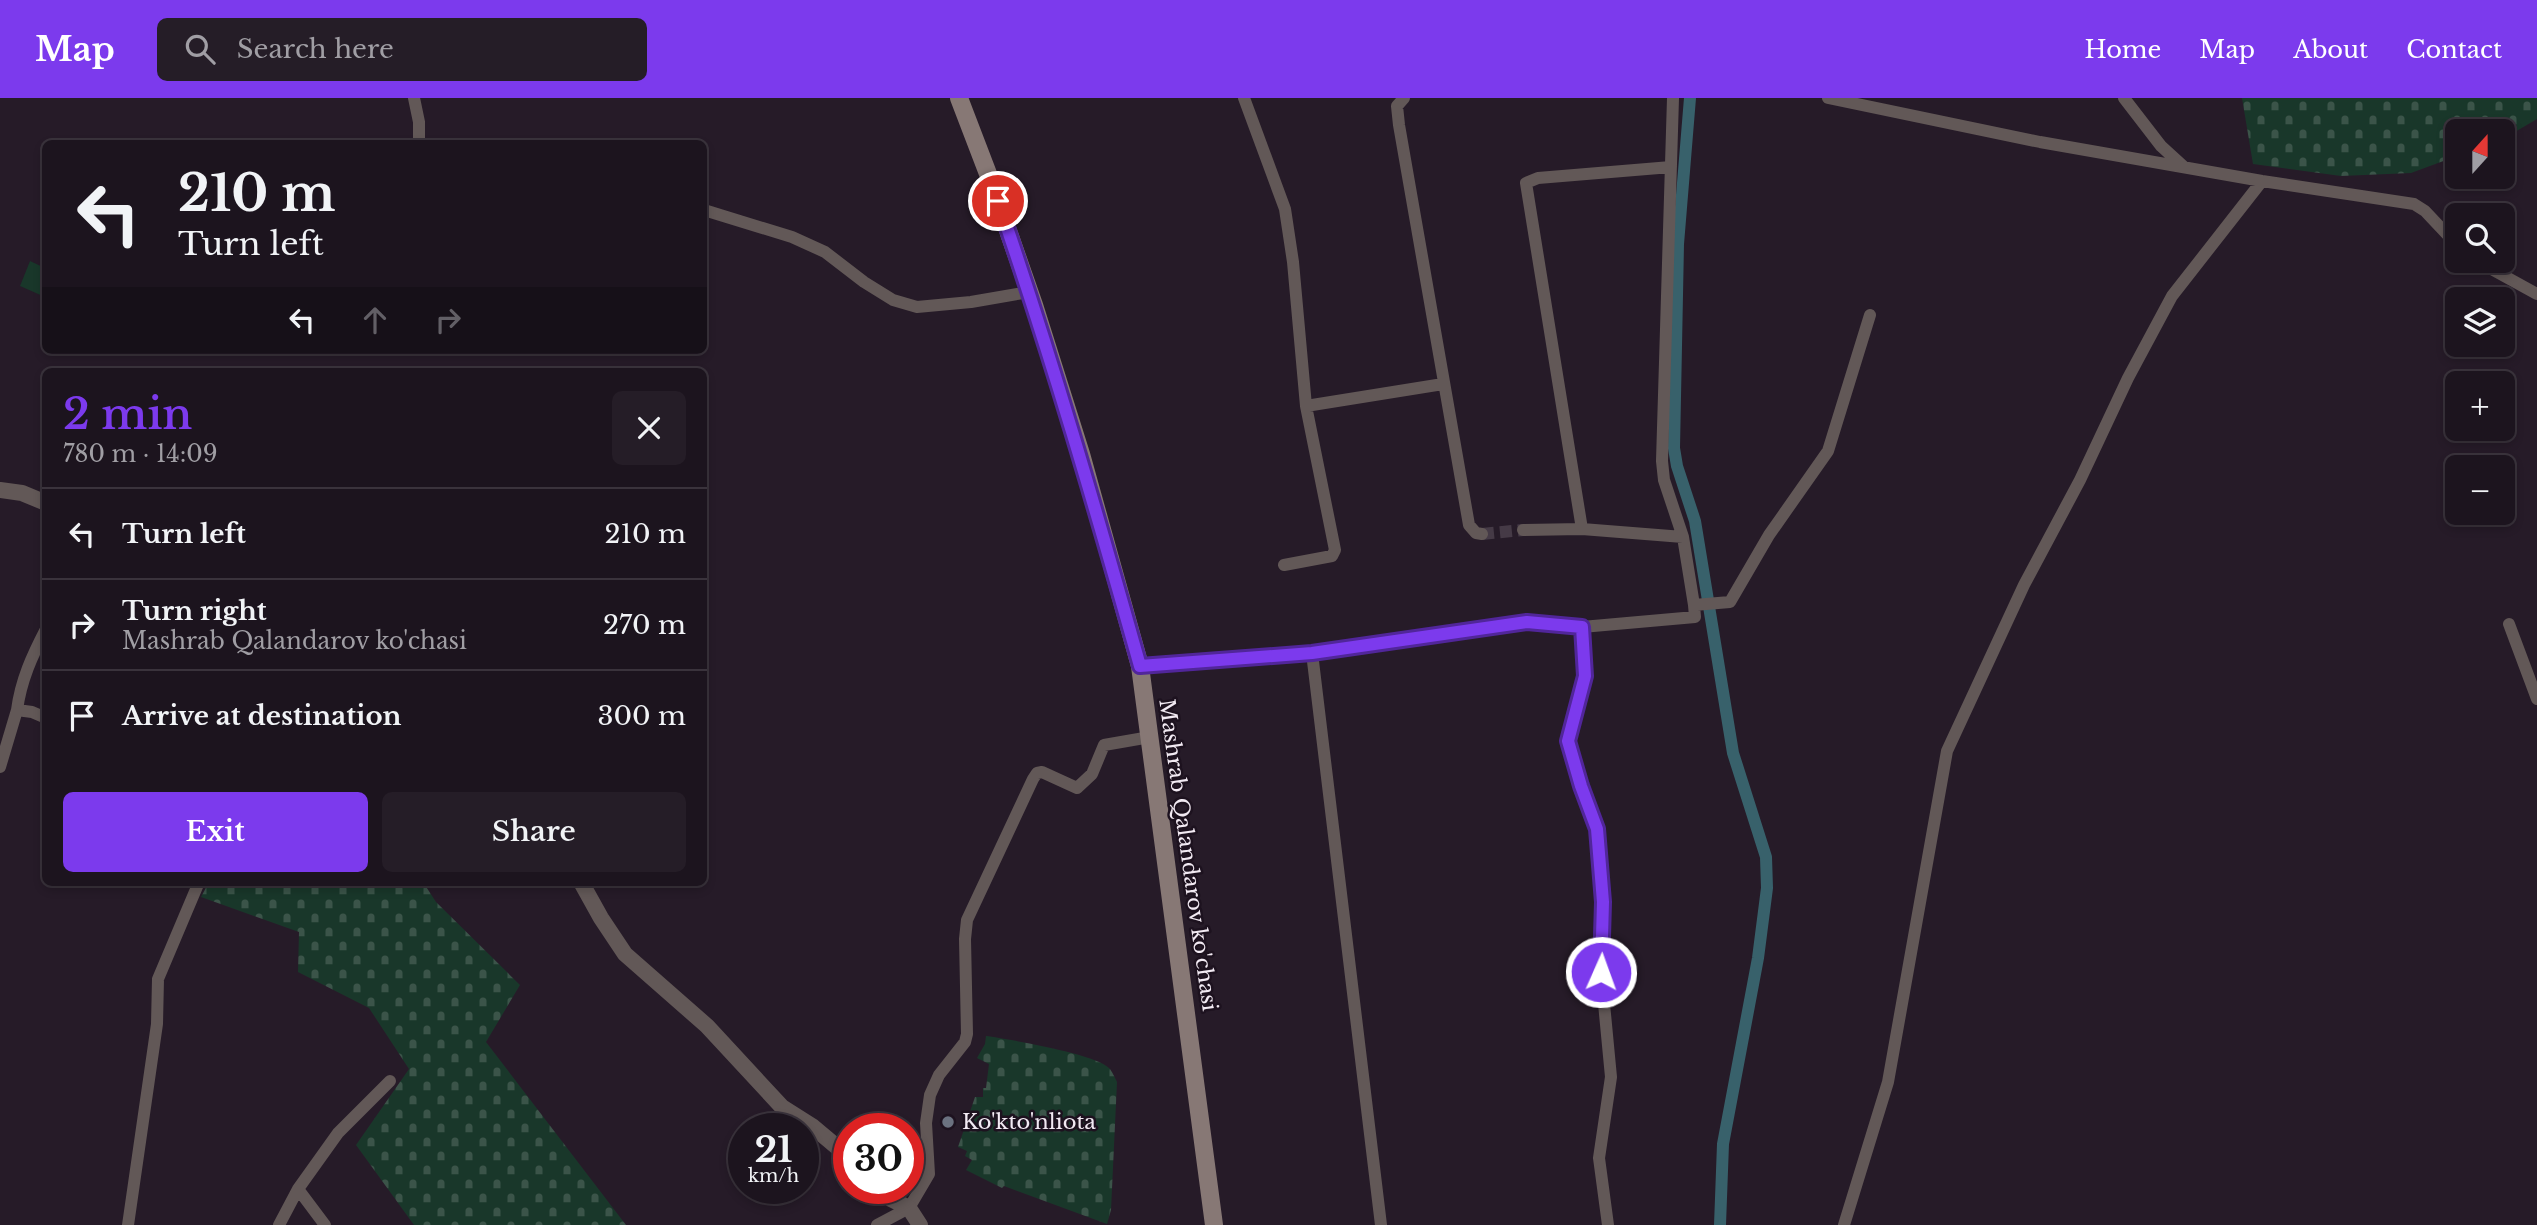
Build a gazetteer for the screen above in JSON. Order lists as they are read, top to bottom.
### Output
{
  "streets": {
    "main road": ["Mashrab Qalandarov ko'chasi"]
  },
  "places": ["Ko'kto'nliota"],
  "north": "top",
  "page": {
    "header": "Map",
    "search": "Search here",
    "nav": [
      "Home",
      "Map",
      "About",
      "Contact"
    ],
    "map_buttons": ["+", "−"],
    "turn": ["210 m", "Turn left"],
    "heading": ["2 min", "780 m · 14:09"],
    "list": [
      {
        "name": "Turn left",
        "value": "210 m"
      },
      {
        "name": "Turn right",
        "note": "Mashrab Qalandarov ko'chasi",
        "value": "270 m"
      },
      {
        "name": "Arrive at destination",
        "value": "300 m"
      }
    ],
    "buttons": ["Exit", "Share"],
    "speed": "21 km/h",
    "limit": "30"
  }
}
